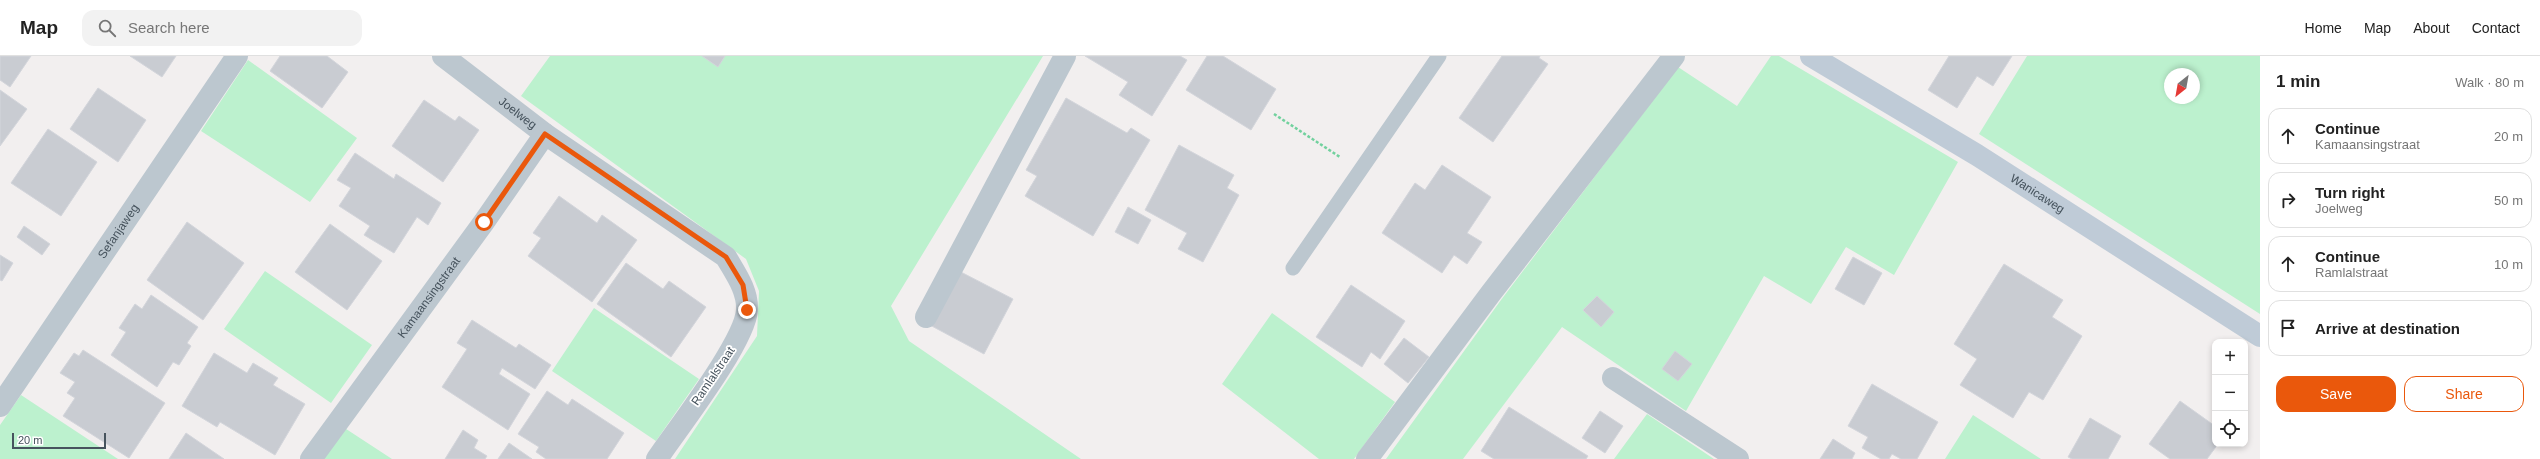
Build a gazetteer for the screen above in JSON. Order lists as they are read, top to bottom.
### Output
{
  "streets": {
    "street": [
      "Joelweg",
      "Wanicaweg",
      "Sefanjaweg",
      "Kamaansingstraat",
      "Ramlalstraat"
    ]
  },
  "crossings": [
    ["Joelweg", "Kamaansingstraat"],
    ["Joelweg", "Ramlalstraat"]
  ],
  "scale_bar": "20 m",
  "north": "bottom left",
  "page": {
    "header": "Map",
    "search": "Search here",
    "nav": [
      "Home",
      "Map",
      "About",
      "Contact"
    ],
    "heading": ["1 min", "Walk · 80 m"],
    "list": [
      ["Continue", "Kamaansingstraat", "20 m"],
      ["Turn right", "Joelweg", "50 m"],
      ["Continue", "Ramlalstraat", "10 m"],
      "Arrive at destination"
    ],
    "map_buttons": ["+", "−"],
    "buttons": ["Save", "Share"],
    "scale": "20 m"
  }
}
